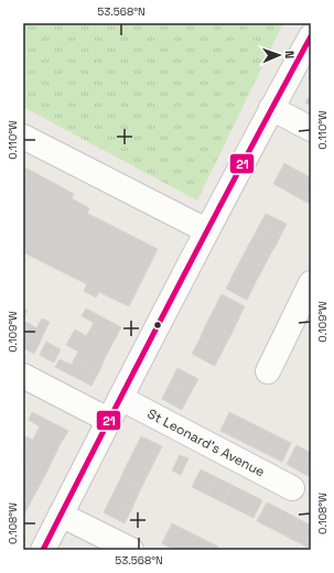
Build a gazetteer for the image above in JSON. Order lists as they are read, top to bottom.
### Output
{
  "streets": {
    "street": ["St Leonard's Avenue"]
  },
  "lines": ["transit line 21"],
  "north": "right",
  "coordinates": [
    "53.568°N",
    "0.110°W",
    "0.109°W",
    "0.108°W"
  ]
}
